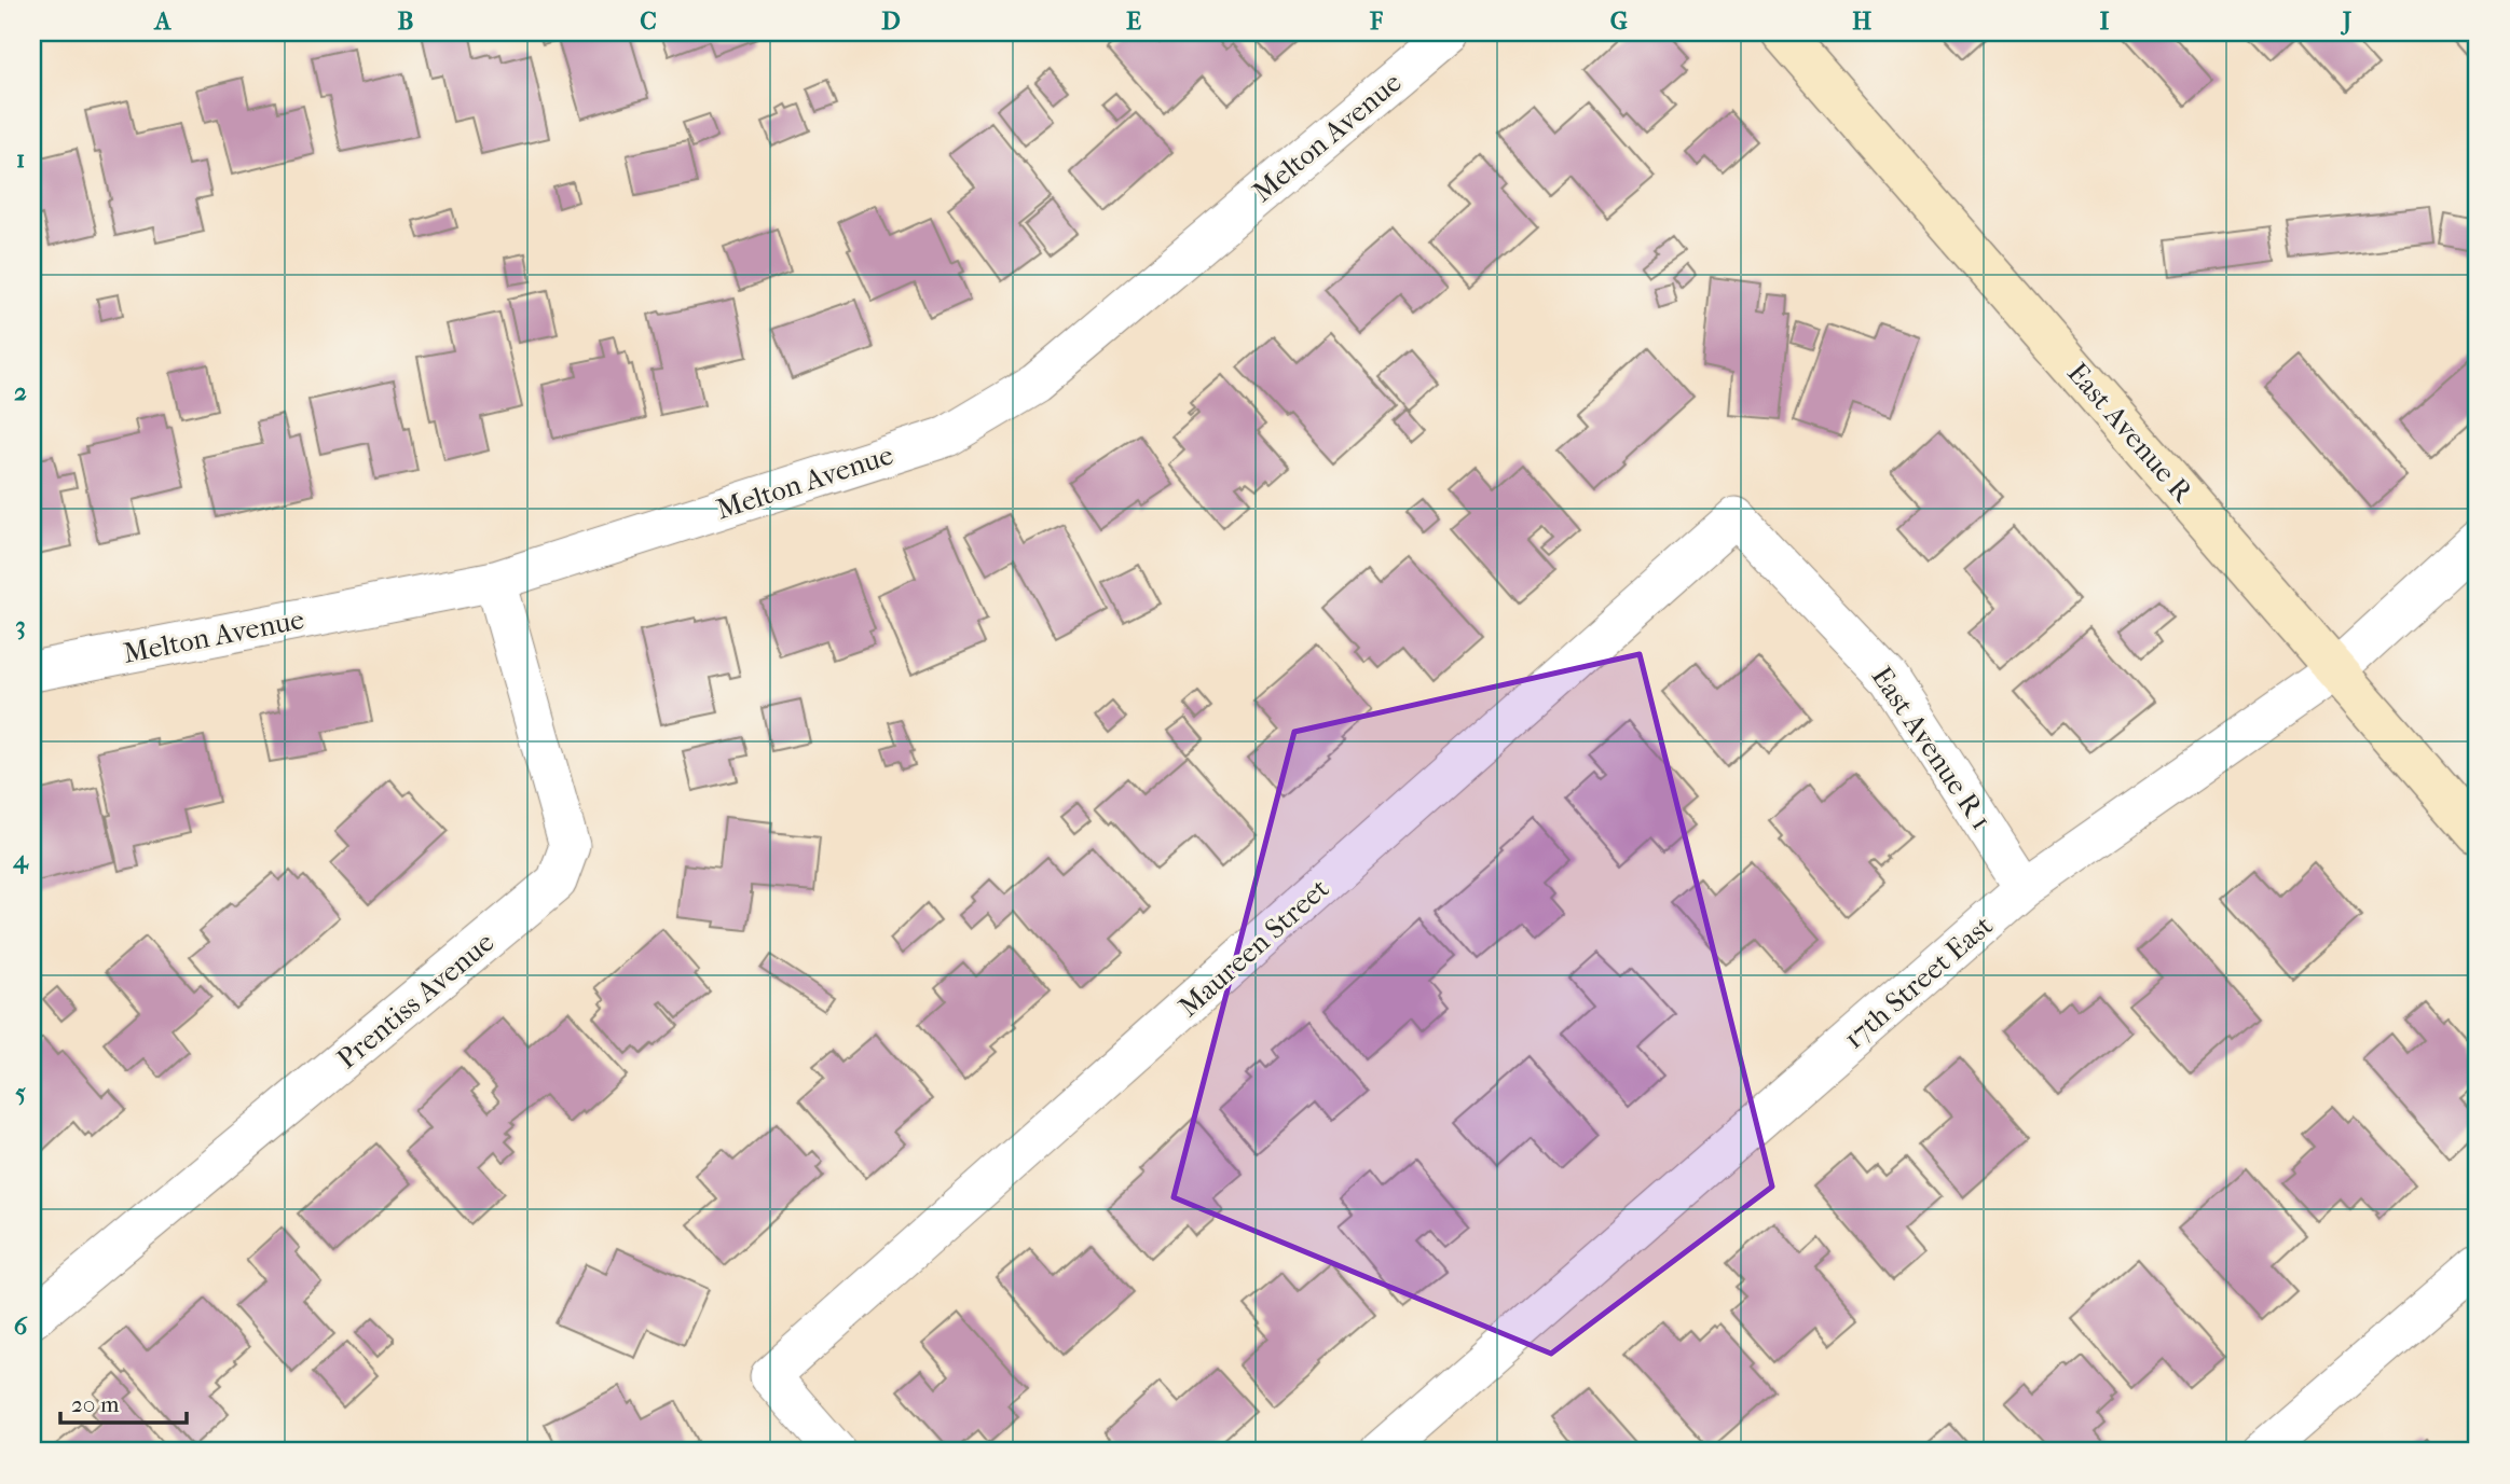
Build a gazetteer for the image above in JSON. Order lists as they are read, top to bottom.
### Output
{
  "streets": {
    "main road": ["East Avenue R"],
    "street": [
      "Melton Avenue",
      "East Avenue R 1",
      "Maureen Street",
      "17th Street East",
      "Prentiss Avenue"
    ]
  },
  "crossings": [
    ["Melton Avenue", "Prentiss Avenue"],
    ["East Avenue R", "17th Street East"],
    ["East Avenue R 1", "Maureen Street"],
    ["East Avenue R 1", "17th Street East"]
  ],
  "scale_bar": "20 m",
  "grid": {
    "columns": [
      "A",
      "B",
      "C",
      "D",
      "E",
      "F",
      "G",
      "H",
      "I",
      "J"
    ],
    "rows": [
      "1",
      "2",
      "3",
      "4",
      "5",
      "6"
    ]
  }
}
